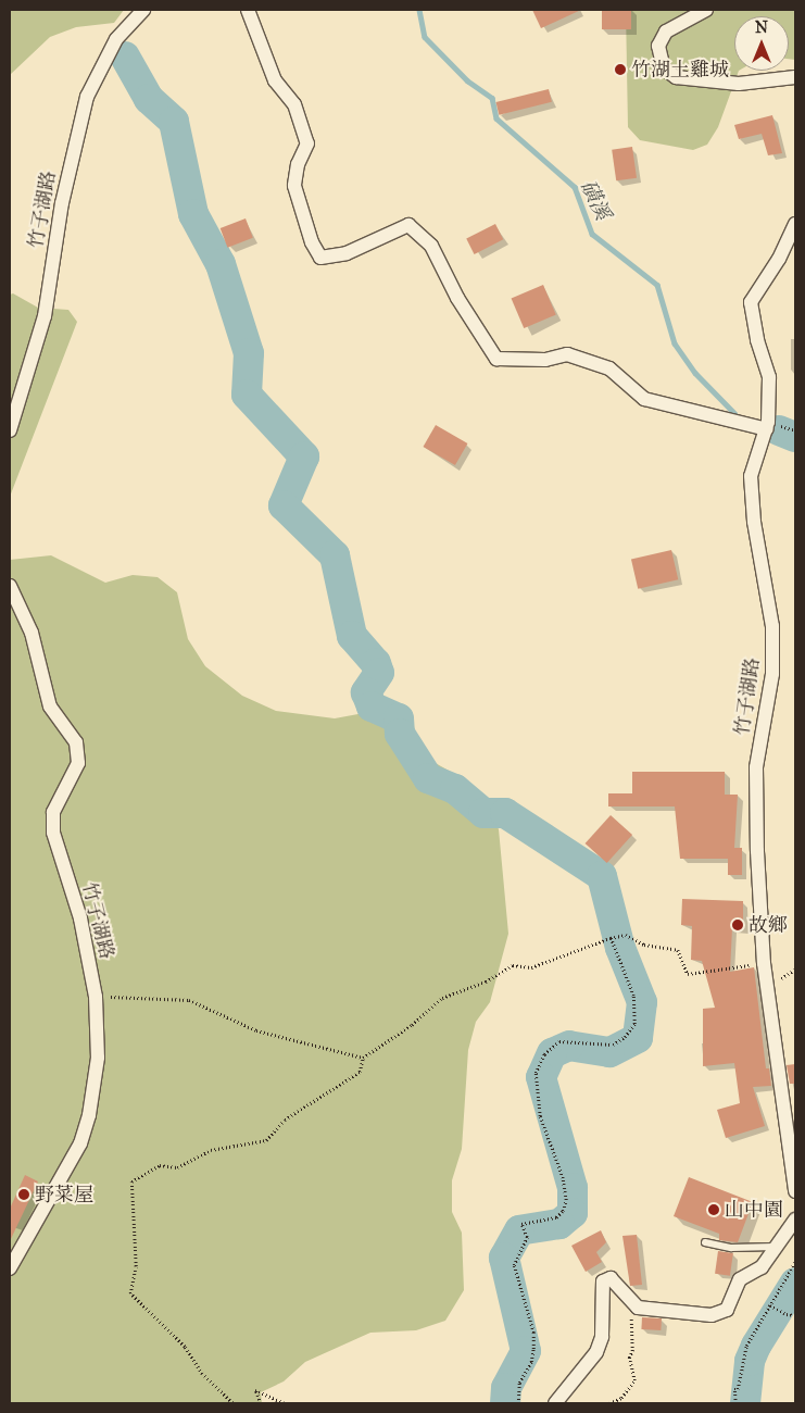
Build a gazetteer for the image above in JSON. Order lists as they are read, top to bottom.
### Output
{
  "streets": {
    "street": ["竹子湖路"]
  },
  "water": ["磺溪"],
  "places": [
    "竹湖土雞城",
    "故鄉",
    "野菜屋",
    "山中園"
  ],
  "north": "top"
}
